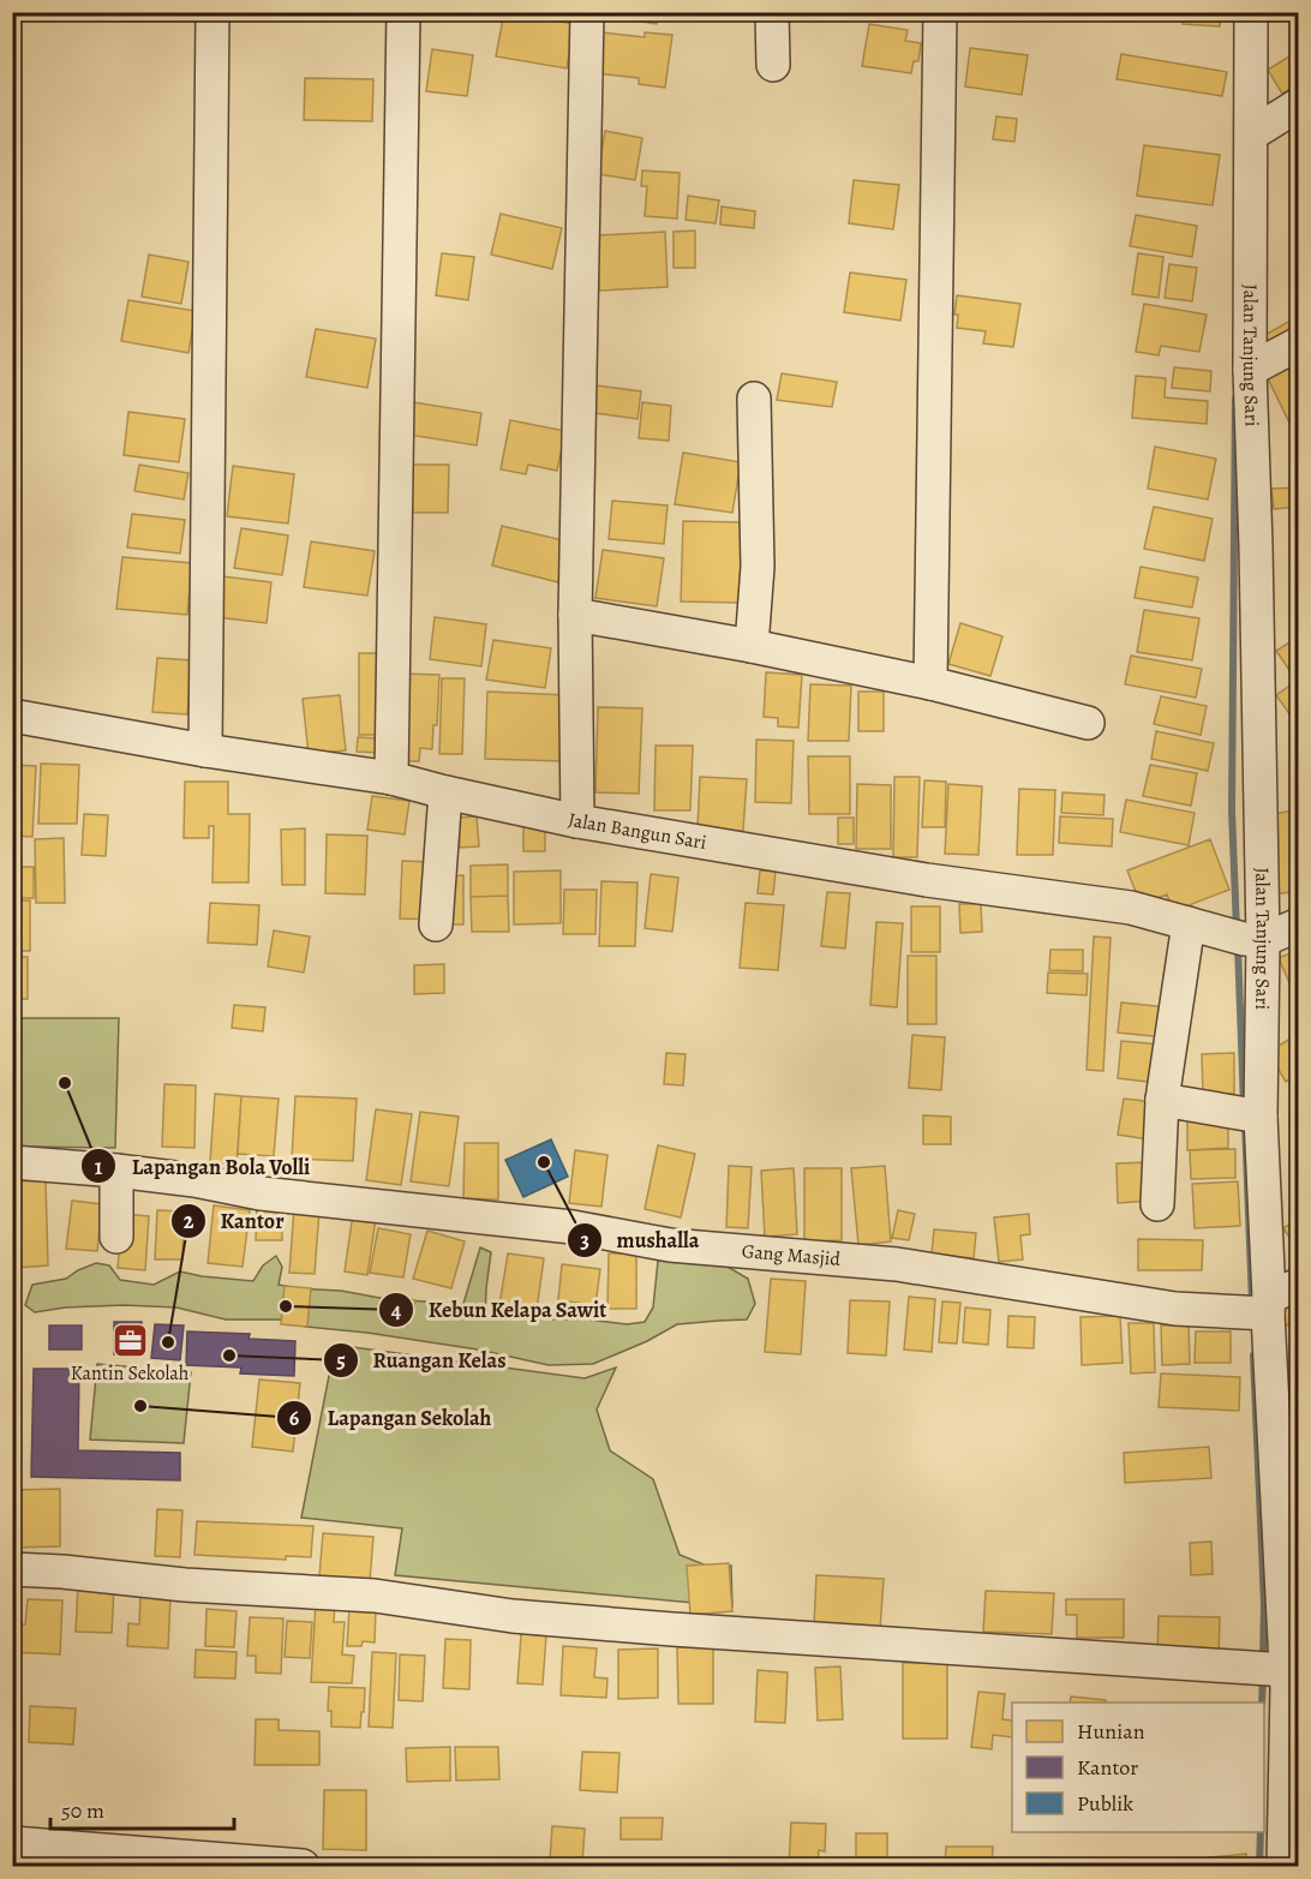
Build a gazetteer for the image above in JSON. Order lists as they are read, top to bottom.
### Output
{
  "streets": {
    "street": ["Jalan Tanjung Sari", "Jalan Bangun Sari", "Gang Masjid"]
  },
  "crossings": [
    ["Jalan Tanjung Sari", "Jalan Bangun Sari"],
    ["Jalan Tanjung Sari", "Gang Masjid"]
  ],
  "places": {
    "other": [
      "Lapangan Bola Volli",
      "mushalla",
      "Kebun Kelapa Sawit",
      "Kantor",
      "Ruangan Kelas",
      "Lapangan Sekolah"
    ],
    "office": ["Kantin Sekolah"]
  },
  "legend": ["Hunian", "Kantor", "Publik"],
  "scale_bar": "50 m"
}
